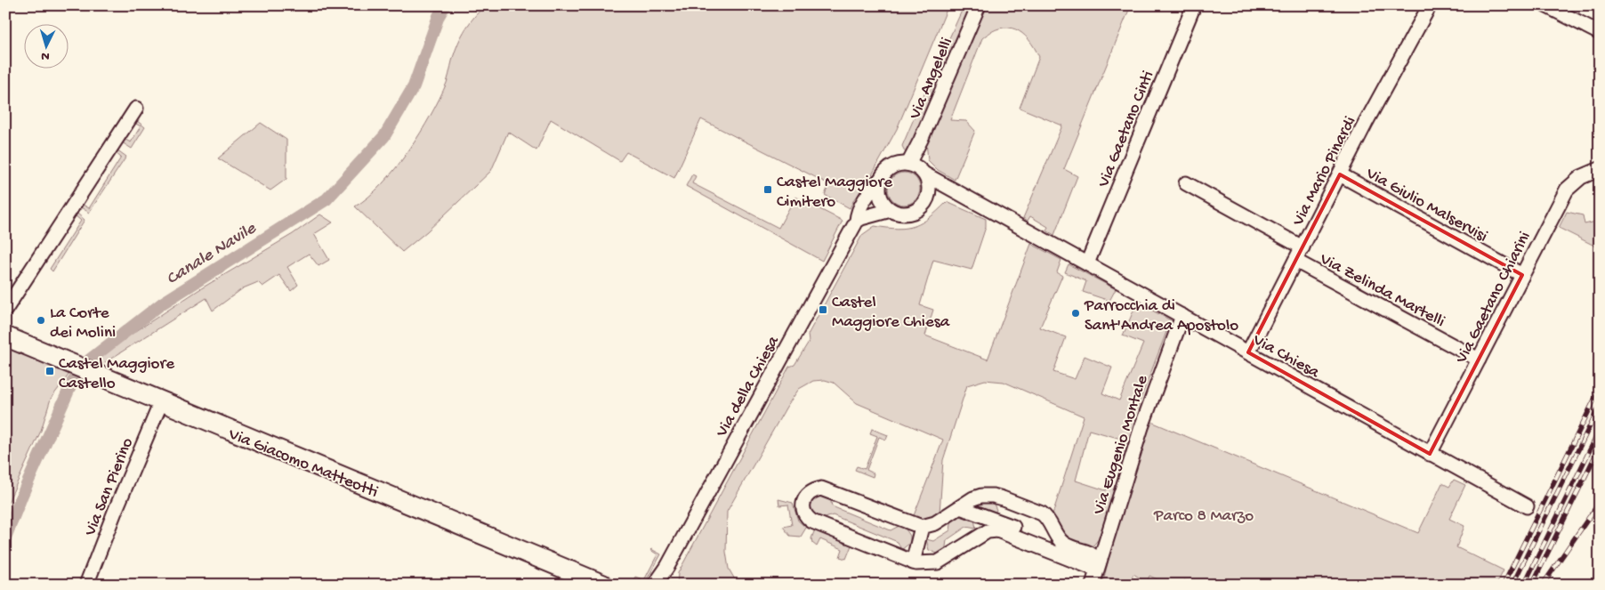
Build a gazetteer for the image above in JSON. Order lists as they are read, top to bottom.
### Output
{
  "streets": {
    "street": [
      "Via Angelelli",
      "Via Gaetano Cinti",
      "Via Mario Pinardi",
      "Via Giulio Malservisi",
      "Via Zelinda Martelli",
      "Via Gaetano Chiarini",
      "Via Chiesa",
      "Via della Chiesa",
      "Via Eugenio Montale",
      "Via Giacomo Matteotti",
      "Via San Pierino"
    ]
  },
  "crossings": [
    ["Via Angelelli", "Via Chiesa"],
    ["Via Angelelli", "Via della Chiesa"],
    ["Via Gaetano Cinti", "Via Chiesa"],
    ["Via Mario Pinardi", "Via Giulio Malservisi"],
    ["Via Mario Pinardi", "Via Zelinda Martelli"],
    ["Via Mario Pinardi", "Via Chiesa"],
    ["Via Giulio Malservisi", "Via Gaetano Chiarini"],
    ["Via Zelinda Martelli", "Via Gaetano Chiarini"],
    ["Via Gaetano Chiarini", "Via Chiesa"],
    ["Via Chiesa", "Via della Chiesa"],
    ["Via Chiesa", "Via Eugenio Montale"],
    ["Via Giacomo Matteotti", "Via San Pierino"]
  ],
  "water": ["Canale Navile"],
  "parks": ["Parco 8 Marzo"],
  "places": {
    "transit": ["Castel Maggiore Cimitero", "Castel Maggiore Chiesa", "Castel Maggiore Castello"],
    "other": ["Parrocchia di Sant'Andrea Apostolo", "La Corte dei Molini"]
  },
  "north": "bottom"
}
